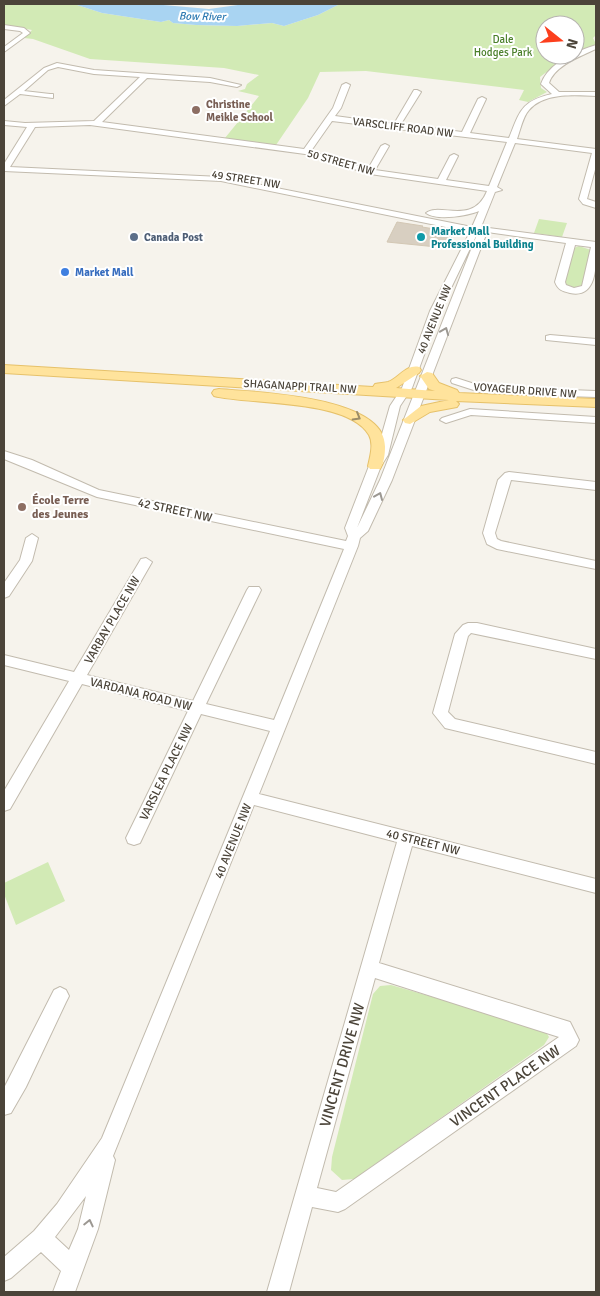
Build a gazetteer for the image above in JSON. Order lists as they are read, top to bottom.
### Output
{
  "streets": {
    "main road": ["SHAGANAPPI TRAIL NW"],
    "street": [
      "VARSCLIFF ROAD NW",
      "50 STREET NW",
      "49 STREET NW",
      "40 AVENUE NW",
      "VOYAGEUR DRIVE NW",
      "42 STREET NW",
      "VARBAY PLACE NW",
      "VARDANA ROAD NW",
      "VARSLEA PLACE NW",
      "40 STREET NW",
      "VINCENT DRIVE NW",
      "VINCENT PLACE NW"
    ]
  },
  "crossings": [
    ["VARSCLIFF ROAD NW", "40 AVENUE NW"],
    ["50 STREET NW", "40 AVENUE NW"],
    ["49 STREET NW", "40 AVENUE NW"],
    ["40 AVENUE NW", "SHAGANAPPI TRAIL NW"],
    ["40 AVENUE NW", "42 STREET NW"],
    ["40 AVENUE NW", "VARDANA ROAD NW"],
    ["40 AVENUE NW", "40 STREET NW"],
    ["VARBAY PLACE NW", "VARDANA ROAD NW"],
    ["VARDANA ROAD NW", "VARSLEA PLACE NW"],
    ["40 STREET NW", "VINCENT DRIVE NW"],
    ["VINCENT DRIVE NW", "VINCENT PLACE NW"]
  ],
  "water": ["Bow River"],
  "parks": ["Dale Hodges Park"],
  "places": [
    "Christine Meikle School",
    "Canada Post",
    "Market Mall Professional Building",
    "Market Mall",
    "École Terre des Jeunes"
  ],
  "north": "right"
}
